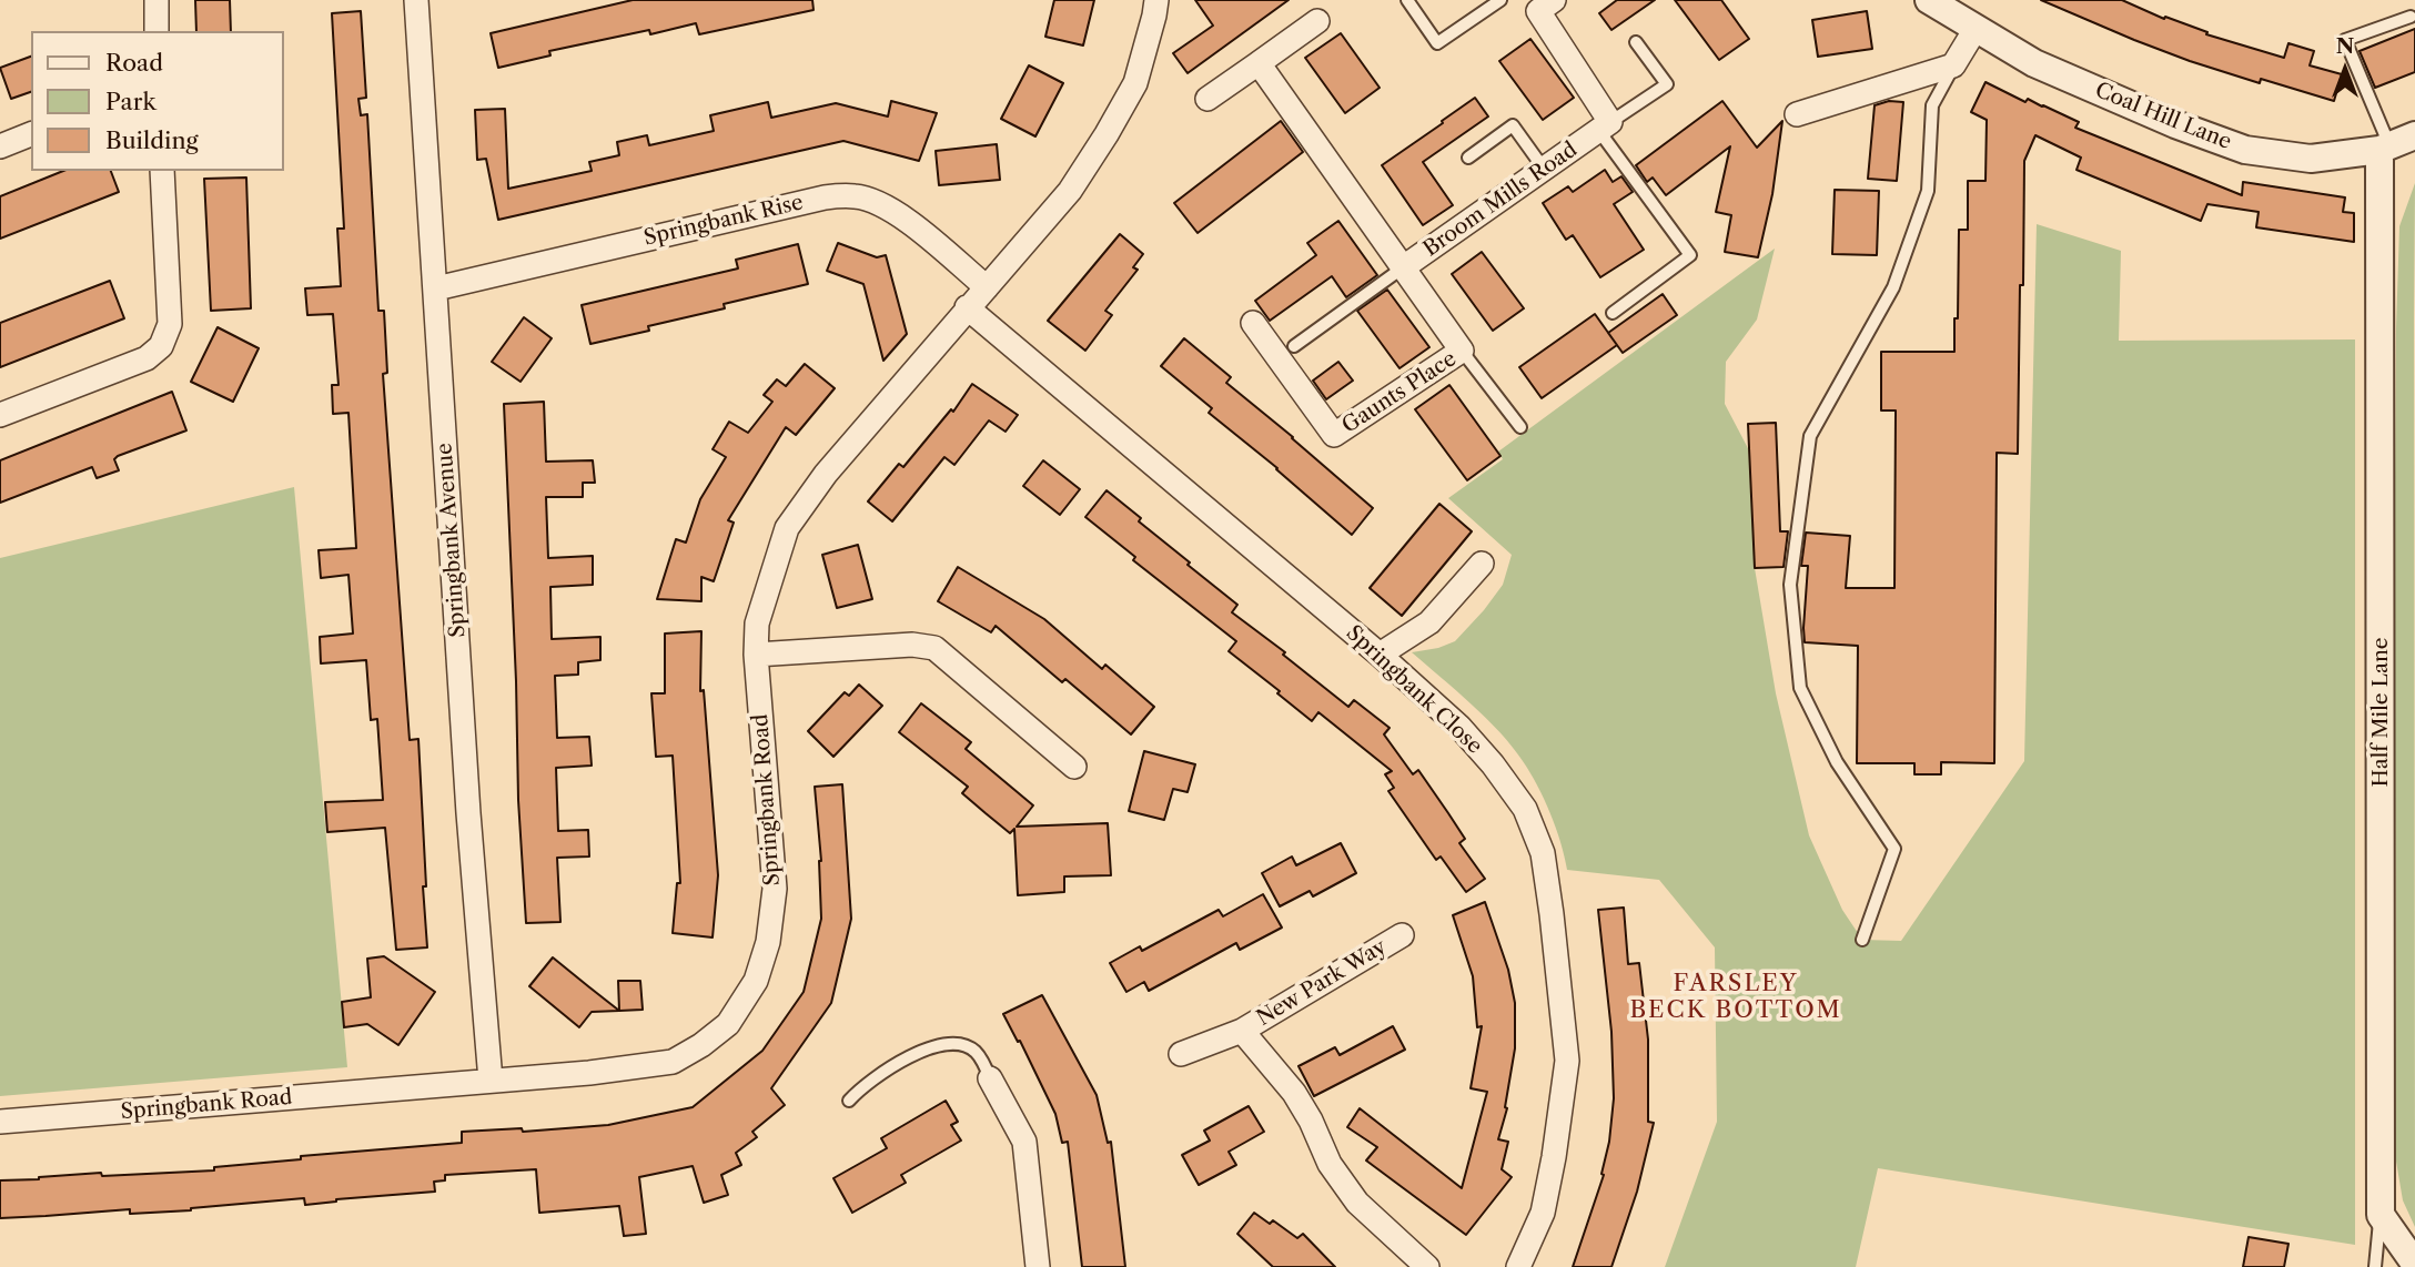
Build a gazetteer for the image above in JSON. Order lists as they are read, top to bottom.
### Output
{
  "streets": {
    "street": [
      "Coal Hill Lane",
      "Broom Mills Road",
      "Springbank Rise",
      "Gaunts Place",
      "Springbank Avenue",
      "Springbank Close",
      "Half Mile Lane",
      "Springbank Road",
      "New Park Way"
    ]
  },
  "crossings": [
    ["Coal Hill Lane", "Half Mile Lane"],
    ["Broom Mills Road", "Gaunts Place"],
    ["Springbank Rise", "Springbank Avenue"],
    ["Springbank Rise", "Springbank Road"],
    ["Springbank Avenue", "Springbank Road"],
    ["Springbank Close", "Springbank Road"]
  ],
  "districts": ["FARSLEY BECK BOTTOM"],
  "legend": ["Road", "Park", "Building"],
  "north": "top"
}
